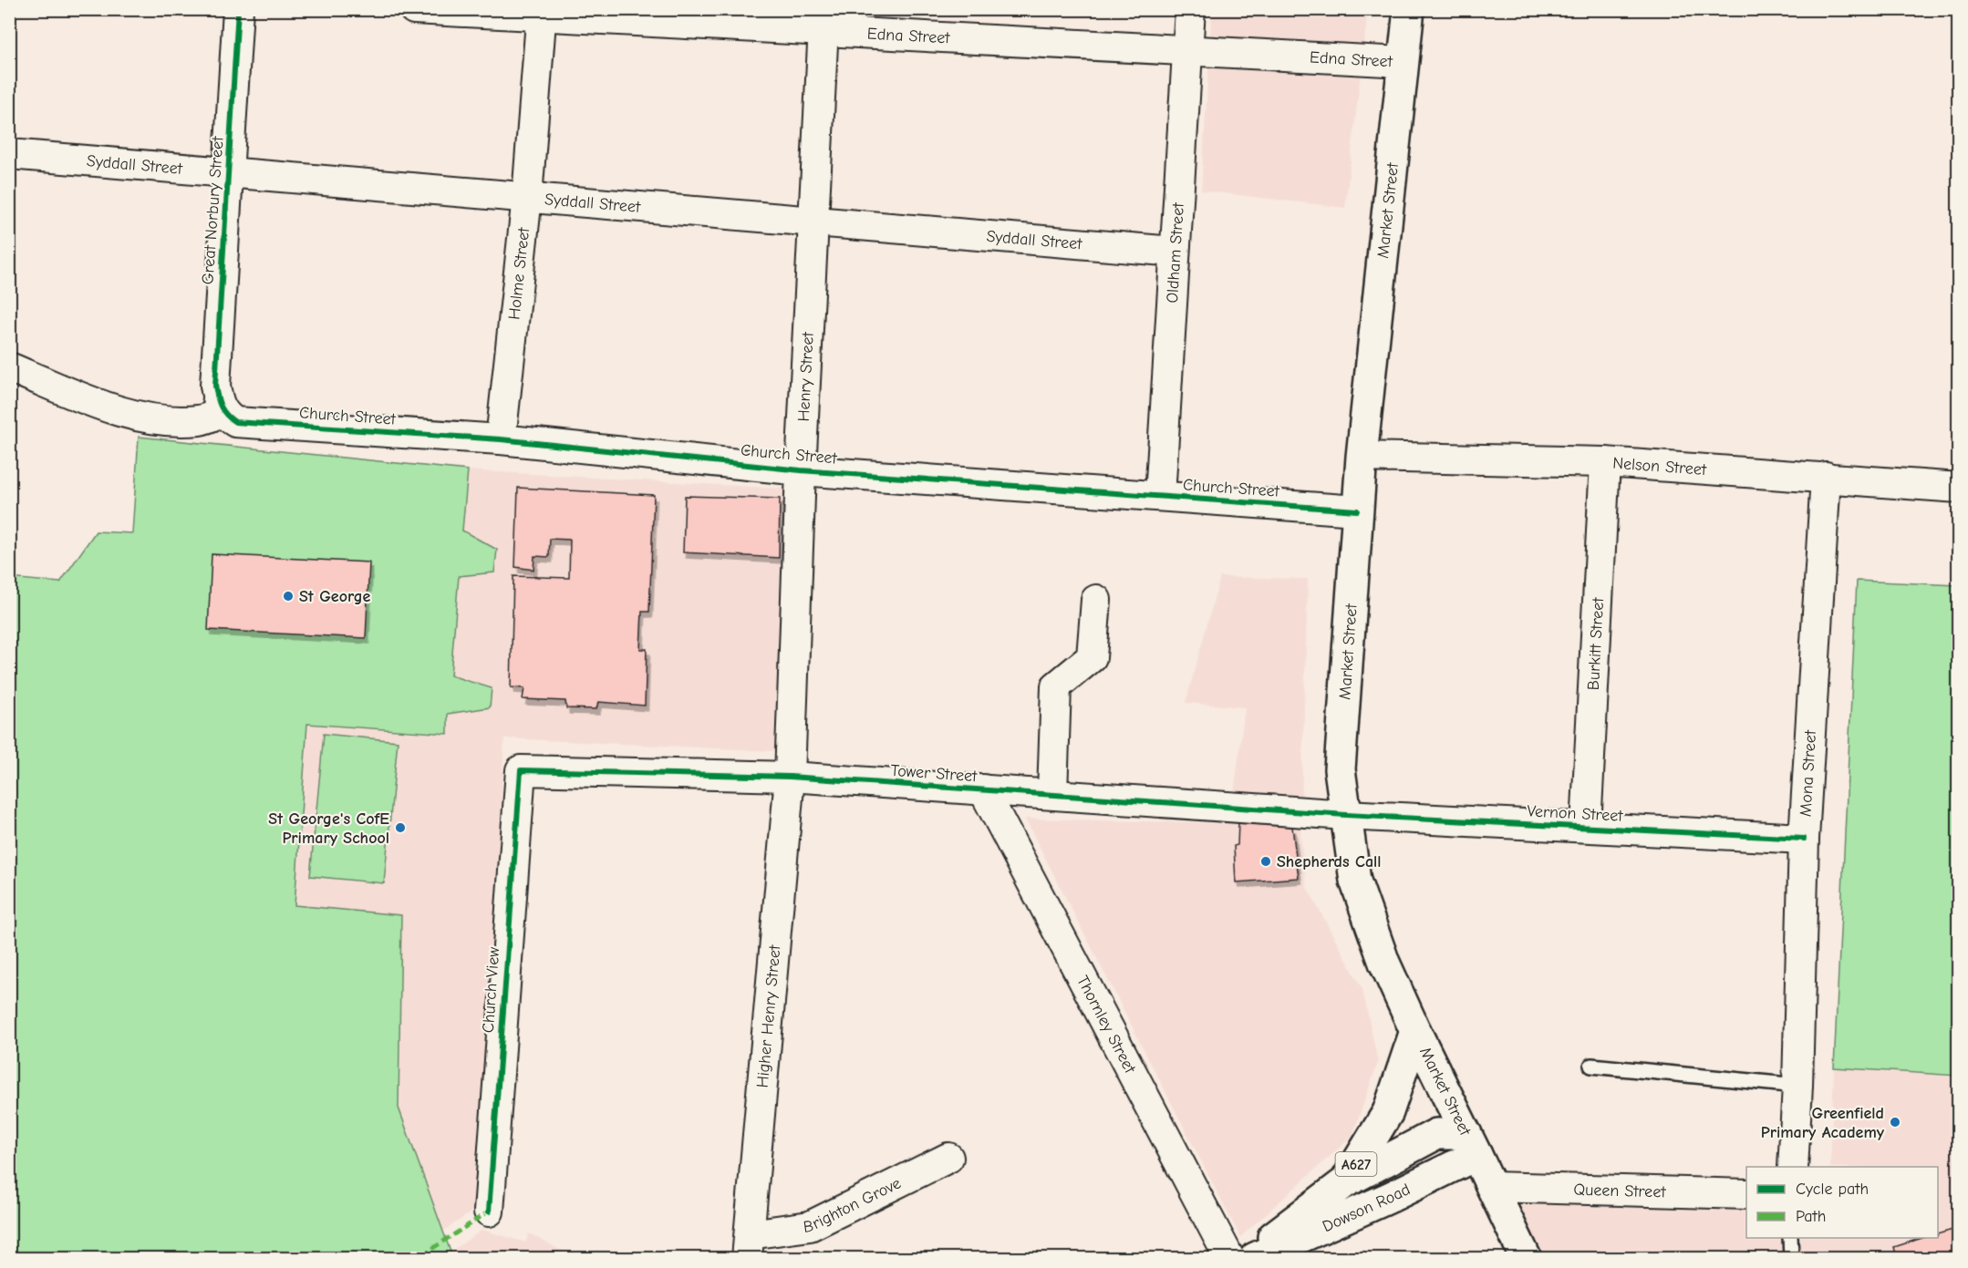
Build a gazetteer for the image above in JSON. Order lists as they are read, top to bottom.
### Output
{
  "streets": {
    "main road": ["Market Street", "A627", "Dowson Road"],
    "street": [
      "Edna Street",
      "Syddall Street",
      "Great Norbury Street",
      "Oldham Street",
      "Holme Street",
      "Henry Street",
      "Church Street",
      "Nelson Street",
      "Burkitt Street",
      "Tower Street",
      "Mona Street",
      "Vernon Street",
      "Church View",
      "Higher Henry Street",
      "Thornley Street",
      "Queen Street",
      "Brighton Grove"
    ]
  },
  "crossings": [
    ["Edna Street", "Market Street"],
    ["Edna Street", "Oldham Street"],
    ["Edna Street", "Holme Street"],
    ["Edna Street", "Henry Street"],
    ["Syddall Street", "Great Norbury Street"],
    ["Syddall Street", "Oldham Street"],
    ["Syddall Street", "Holme Street"],
    ["Syddall Street", "Henry Street"],
    ["Great Norbury Street", "Church Street"],
    ["Market Street", "Church Street"],
    ["Market Street", "Nelson Street"],
    ["Market Street", "Tower Street"],
    ["Market Street", "Vernon Street"],
    ["Market Street", "A627"],
    ["Market Street", "Queen Street"],
    ["Market Street", "Dowson Road"],
    ["Oldham Street", "Church Street"],
    ["Holme Street", "Church Street"],
    ["Henry Street", "Church Street"],
    ["Henry Street", "Tower Street"],
    ["Henry Street", "Higher Henry Street"],
    ["Nelson Street", "Burkitt Street"],
    ["Nelson Street", "Mona Street"],
    ["Burkitt Street", "Vernon Street"],
    ["Tower Street", "Vernon Street"],
    ["Tower Street", "Church View"],
    ["Tower Street", "Higher Henry Street"],
    ["Tower Street", "Thornley Street"],
    ["Mona Street", "Vernon Street"],
    ["Higher Henry Street", "Brighton Grove"],
    ["A627", "Dowson Road"]
  ],
  "places": [
    "St George",
    "St George's CofE Primary School",
    "Shepherds Call",
    "Greenfield Primary Academy"
  ],
  "legend": ["Cycle path", "Path"]
}
